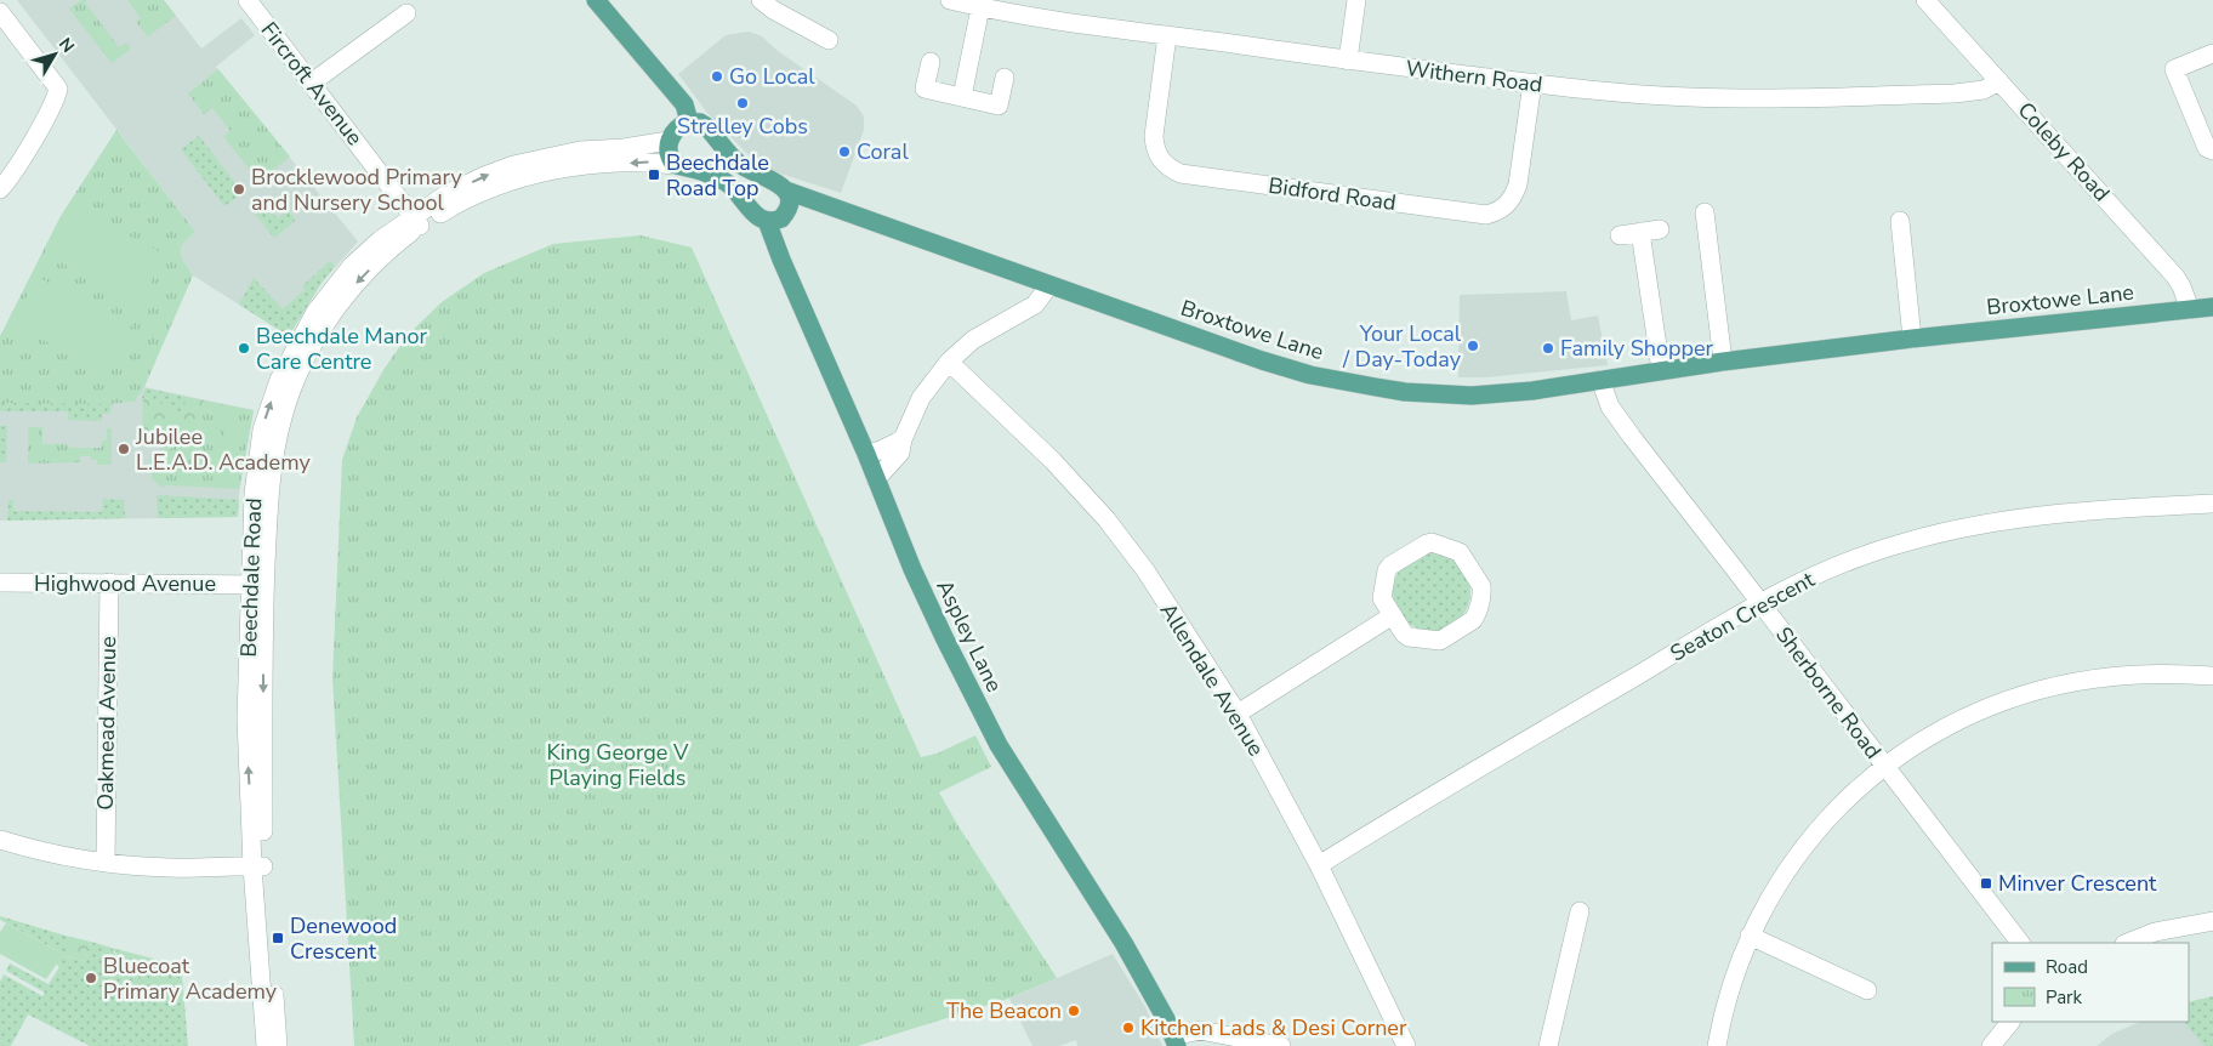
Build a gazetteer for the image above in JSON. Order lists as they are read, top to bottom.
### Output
{
  "streets": {
    "main road": ["Broxtowe Lane", "Aspley Lane"],
    "street": [
      "Withern Road",
      "Fircroft Avenue",
      "Coleby Road",
      "Bidford Road",
      "Beechdale Road",
      "Highwood Avenue",
      "Seaton Crescent",
      "Allendale Avenue",
      "Sherborne Road",
      "Oakmead Avenue"
    ]
  },
  "crossings": [
    ["Withern Road", "Coleby Road"],
    ["Withern Road", "Bidford Road"],
    ["Fircroft Avenue", "Beechdale Road"],
    ["Coleby Road", "Broxtowe Lane"],
    ["Broxtowe Lane", "Sherborne Road"],
    ["Beechdale Road", "Highwood Avenue"],
    ["Highwood Avenue", "Oakmead Avenue"],
    ["Seaton Crescent", "Allendale Avenue"],
    ["Seaton Crescent", "Sherborne Road"]
  ],
  "parks": ["King George V Playing Fields"],
  "places": {
    "other": [
      "Go Local",
      "Strelley Cobs",
      "Coral",
      "Brocklewood Primary and Nursery School",
      "Your Local / Day-Today",
      "Beechdale Manor Care Centre",
      "Family Shopper",
      "Jubilee L.E.A.D. Academy",
      "Bluecoat Primary Academy",
      "The Beacon",
      "Kitchen Lads & Desi Corner"
    ],
    "transit": ["Beechdale Road Top", "Minver Crescent", "Denewood Crescent"]
  },
  "legend": ["Road", "Park"],
  "north": "top right"
}
